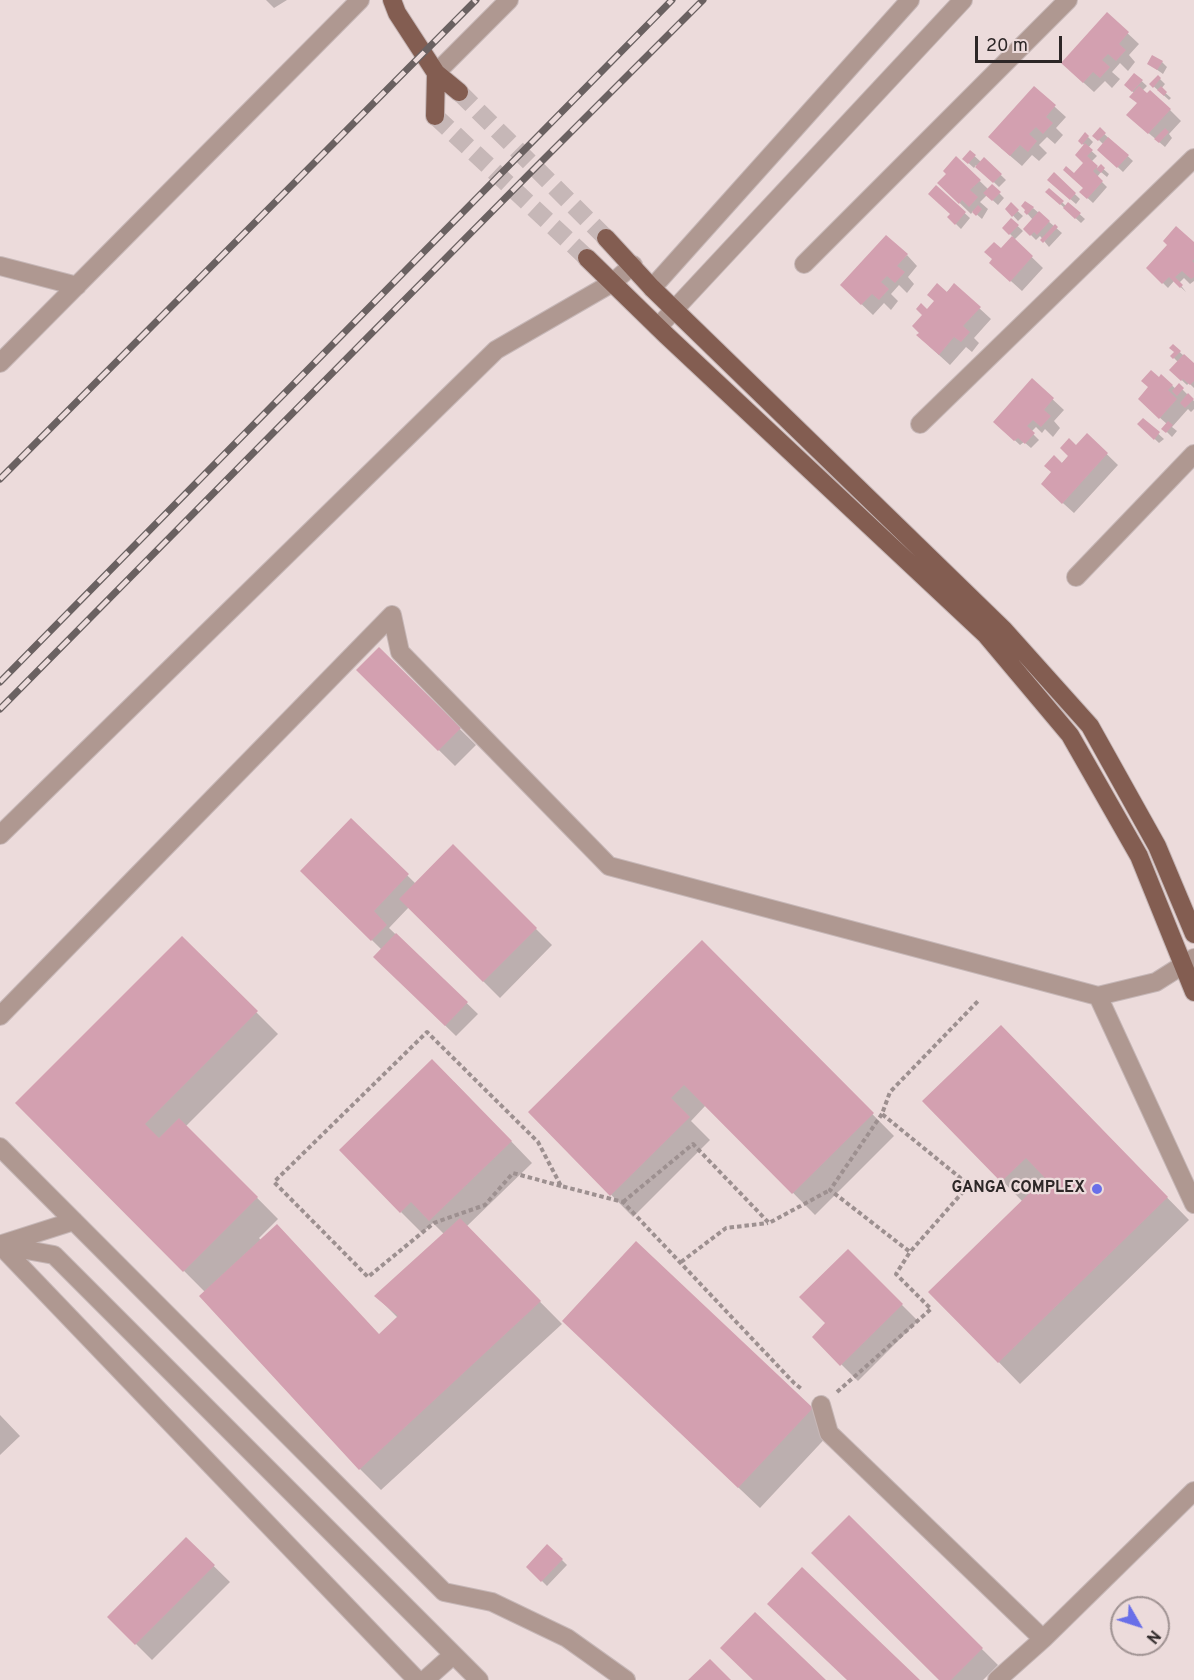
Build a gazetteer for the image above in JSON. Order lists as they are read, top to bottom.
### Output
{
  "places": ["GANGA COMPLEX"],
  "scale_bar": "20 m",
  "north": "bottom right"
}
